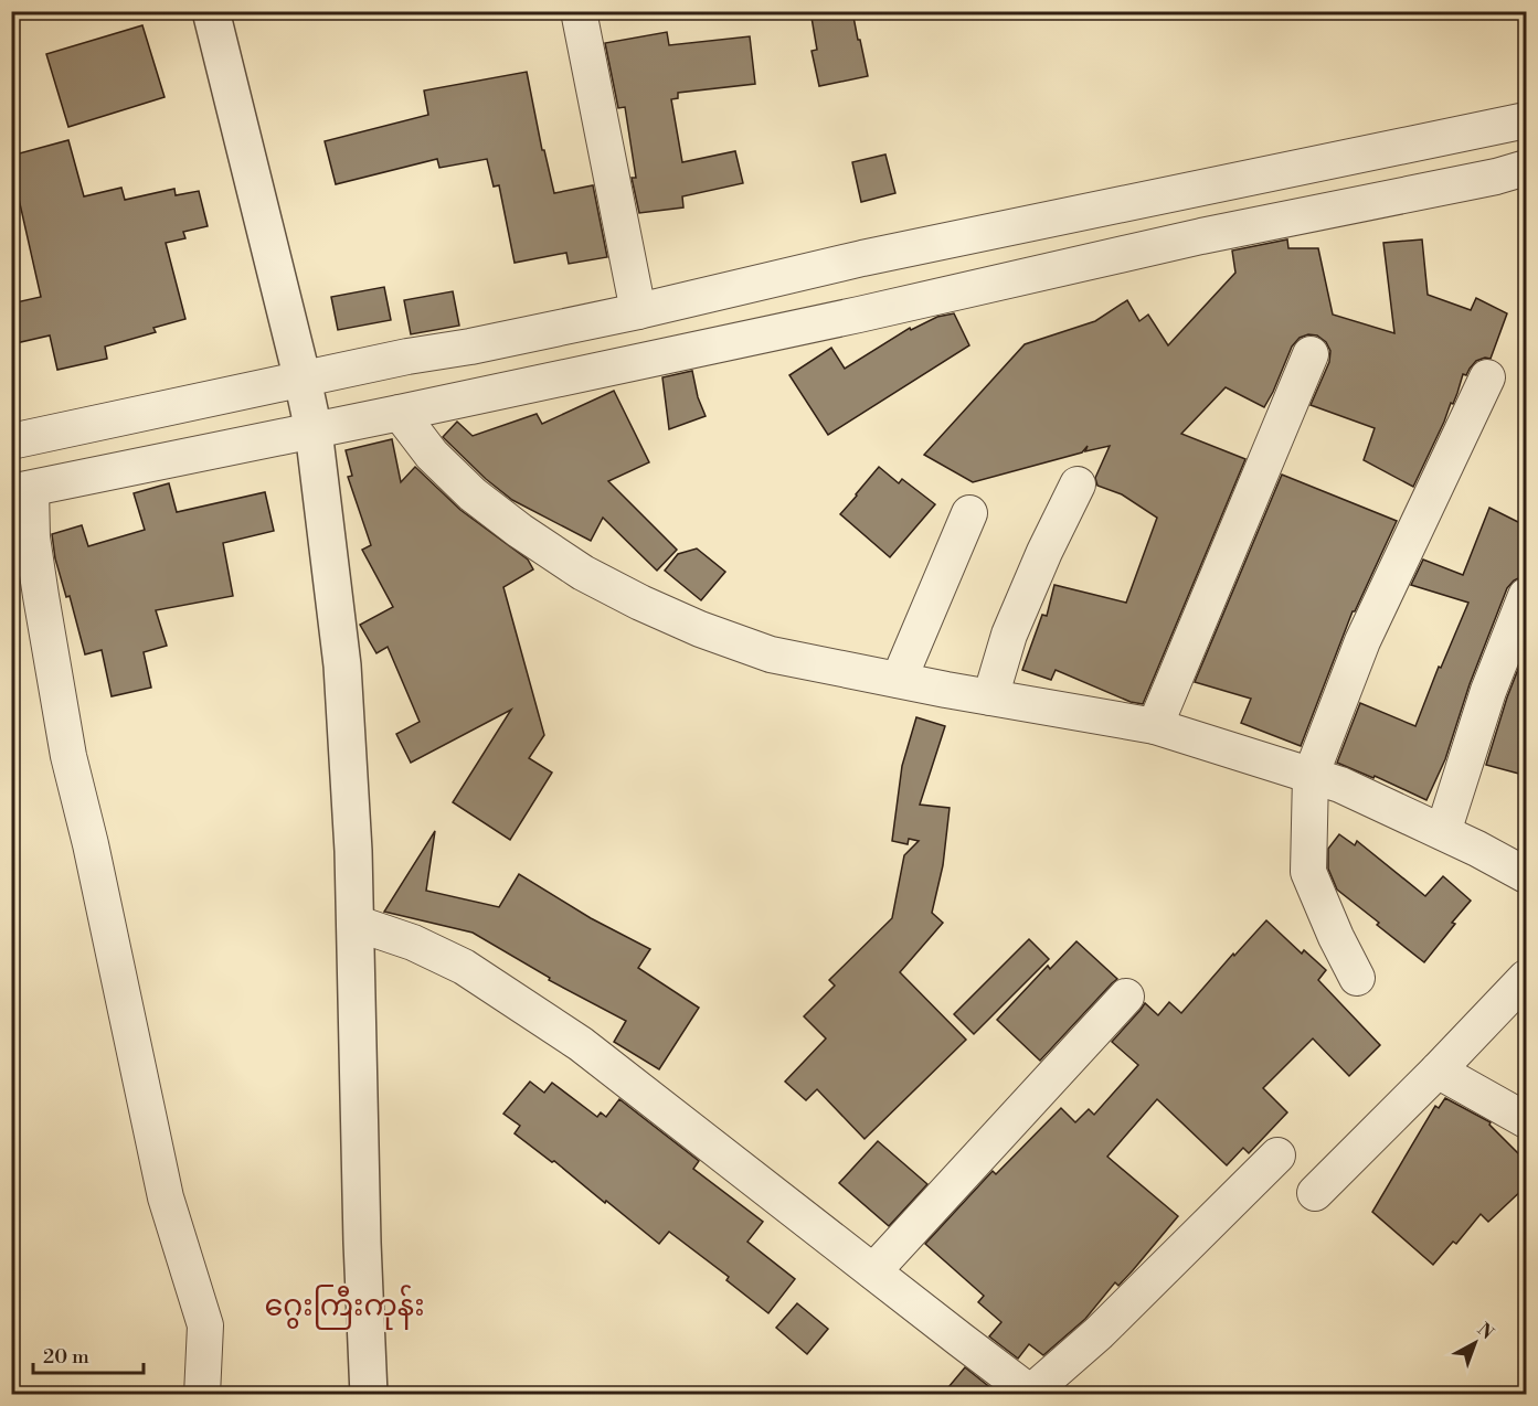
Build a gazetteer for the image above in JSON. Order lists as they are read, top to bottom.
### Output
{
  "districts": ["ဂွေးကြီးကုန်း"],
  "scale_bar": "20 m",
  "north": "top right"
}
